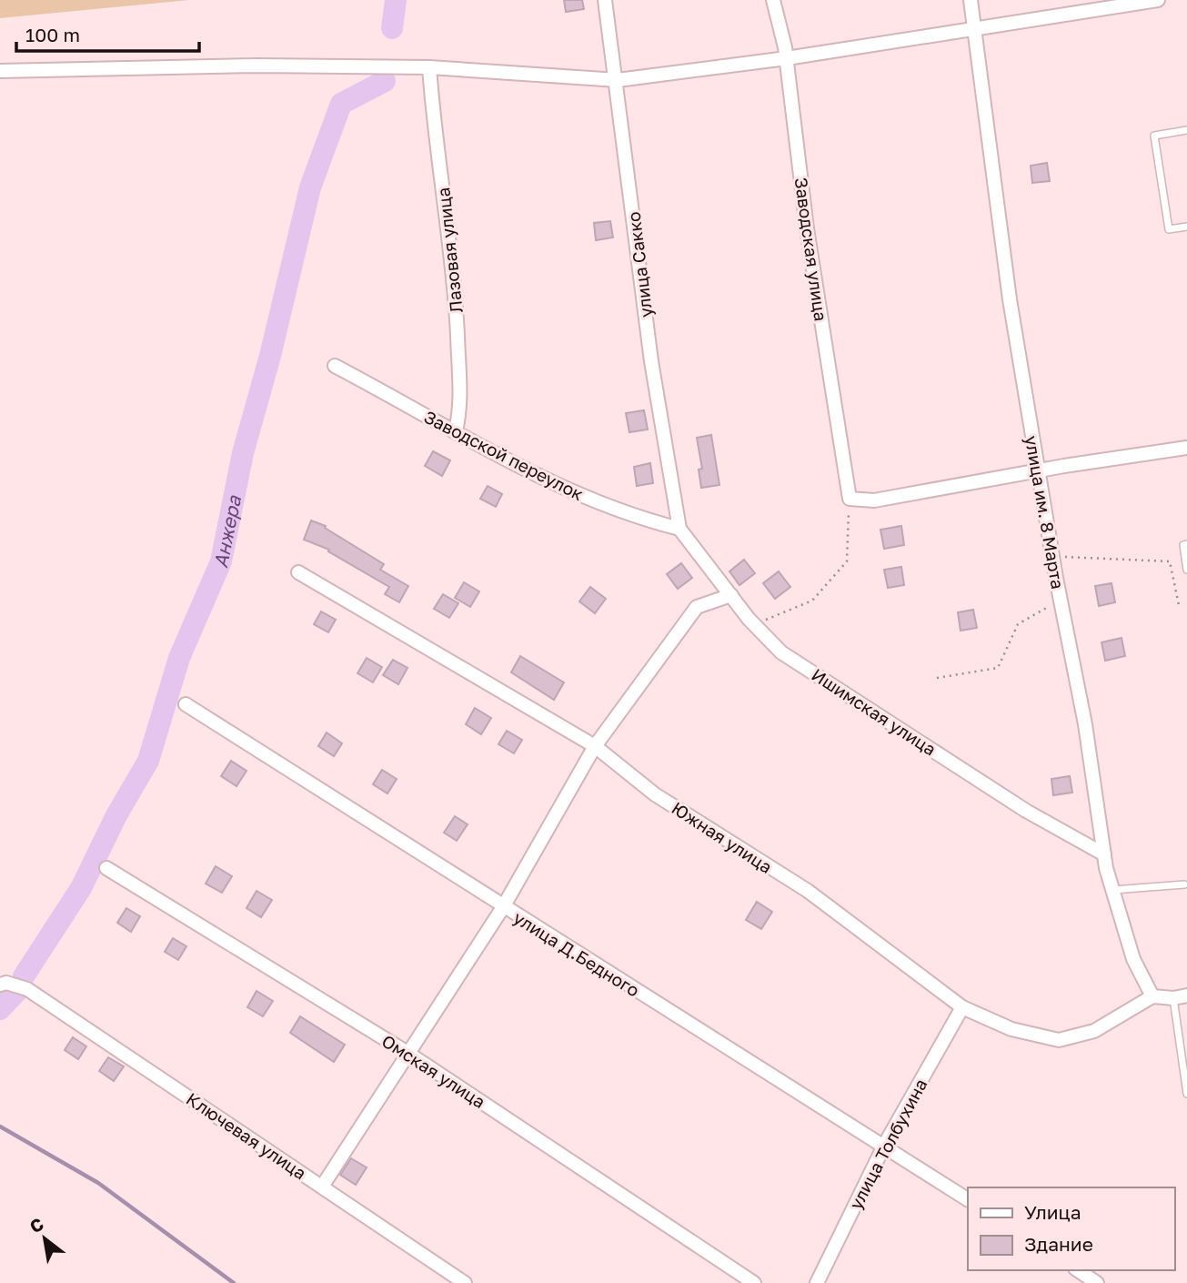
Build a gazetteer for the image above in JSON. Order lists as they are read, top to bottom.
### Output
{
  "streets": {
    "street": [
      "Заводская улица",
      "Лазовая улица",
      "улица Сакко",
      "Заводской переулок",
      "улица им. 8 Марта",
      "Ишимская улица",
      "Южная улица",
      "улица Д.Бедного",
      "Омская улица",
      "Ключевая улица",
      "улица Толбухина"
    ]
  },
  "crossings": [
    ["Лазовая улица", "Заводской переулок"],
    ["улица Сакко", "Заводской переулок"],
    ["улица Сакко", "Ишимская улица"],
    ["Заводской переулок", "Ишимская улица"],
    ["улица им. 8 Марта", "Ишимская улица"],
    ["улица им. 8 Марта", "Южная улица"],
    ["Южная улица", "улица Толбухина"],
    ["улица Д.Бедного", "улица Толбухина"]
  ],
  "water": ["Анжера"],
  "legend": ["Улица", "Здание"],
  "scale_bar": "100 m",
  "north": "top left"
}
